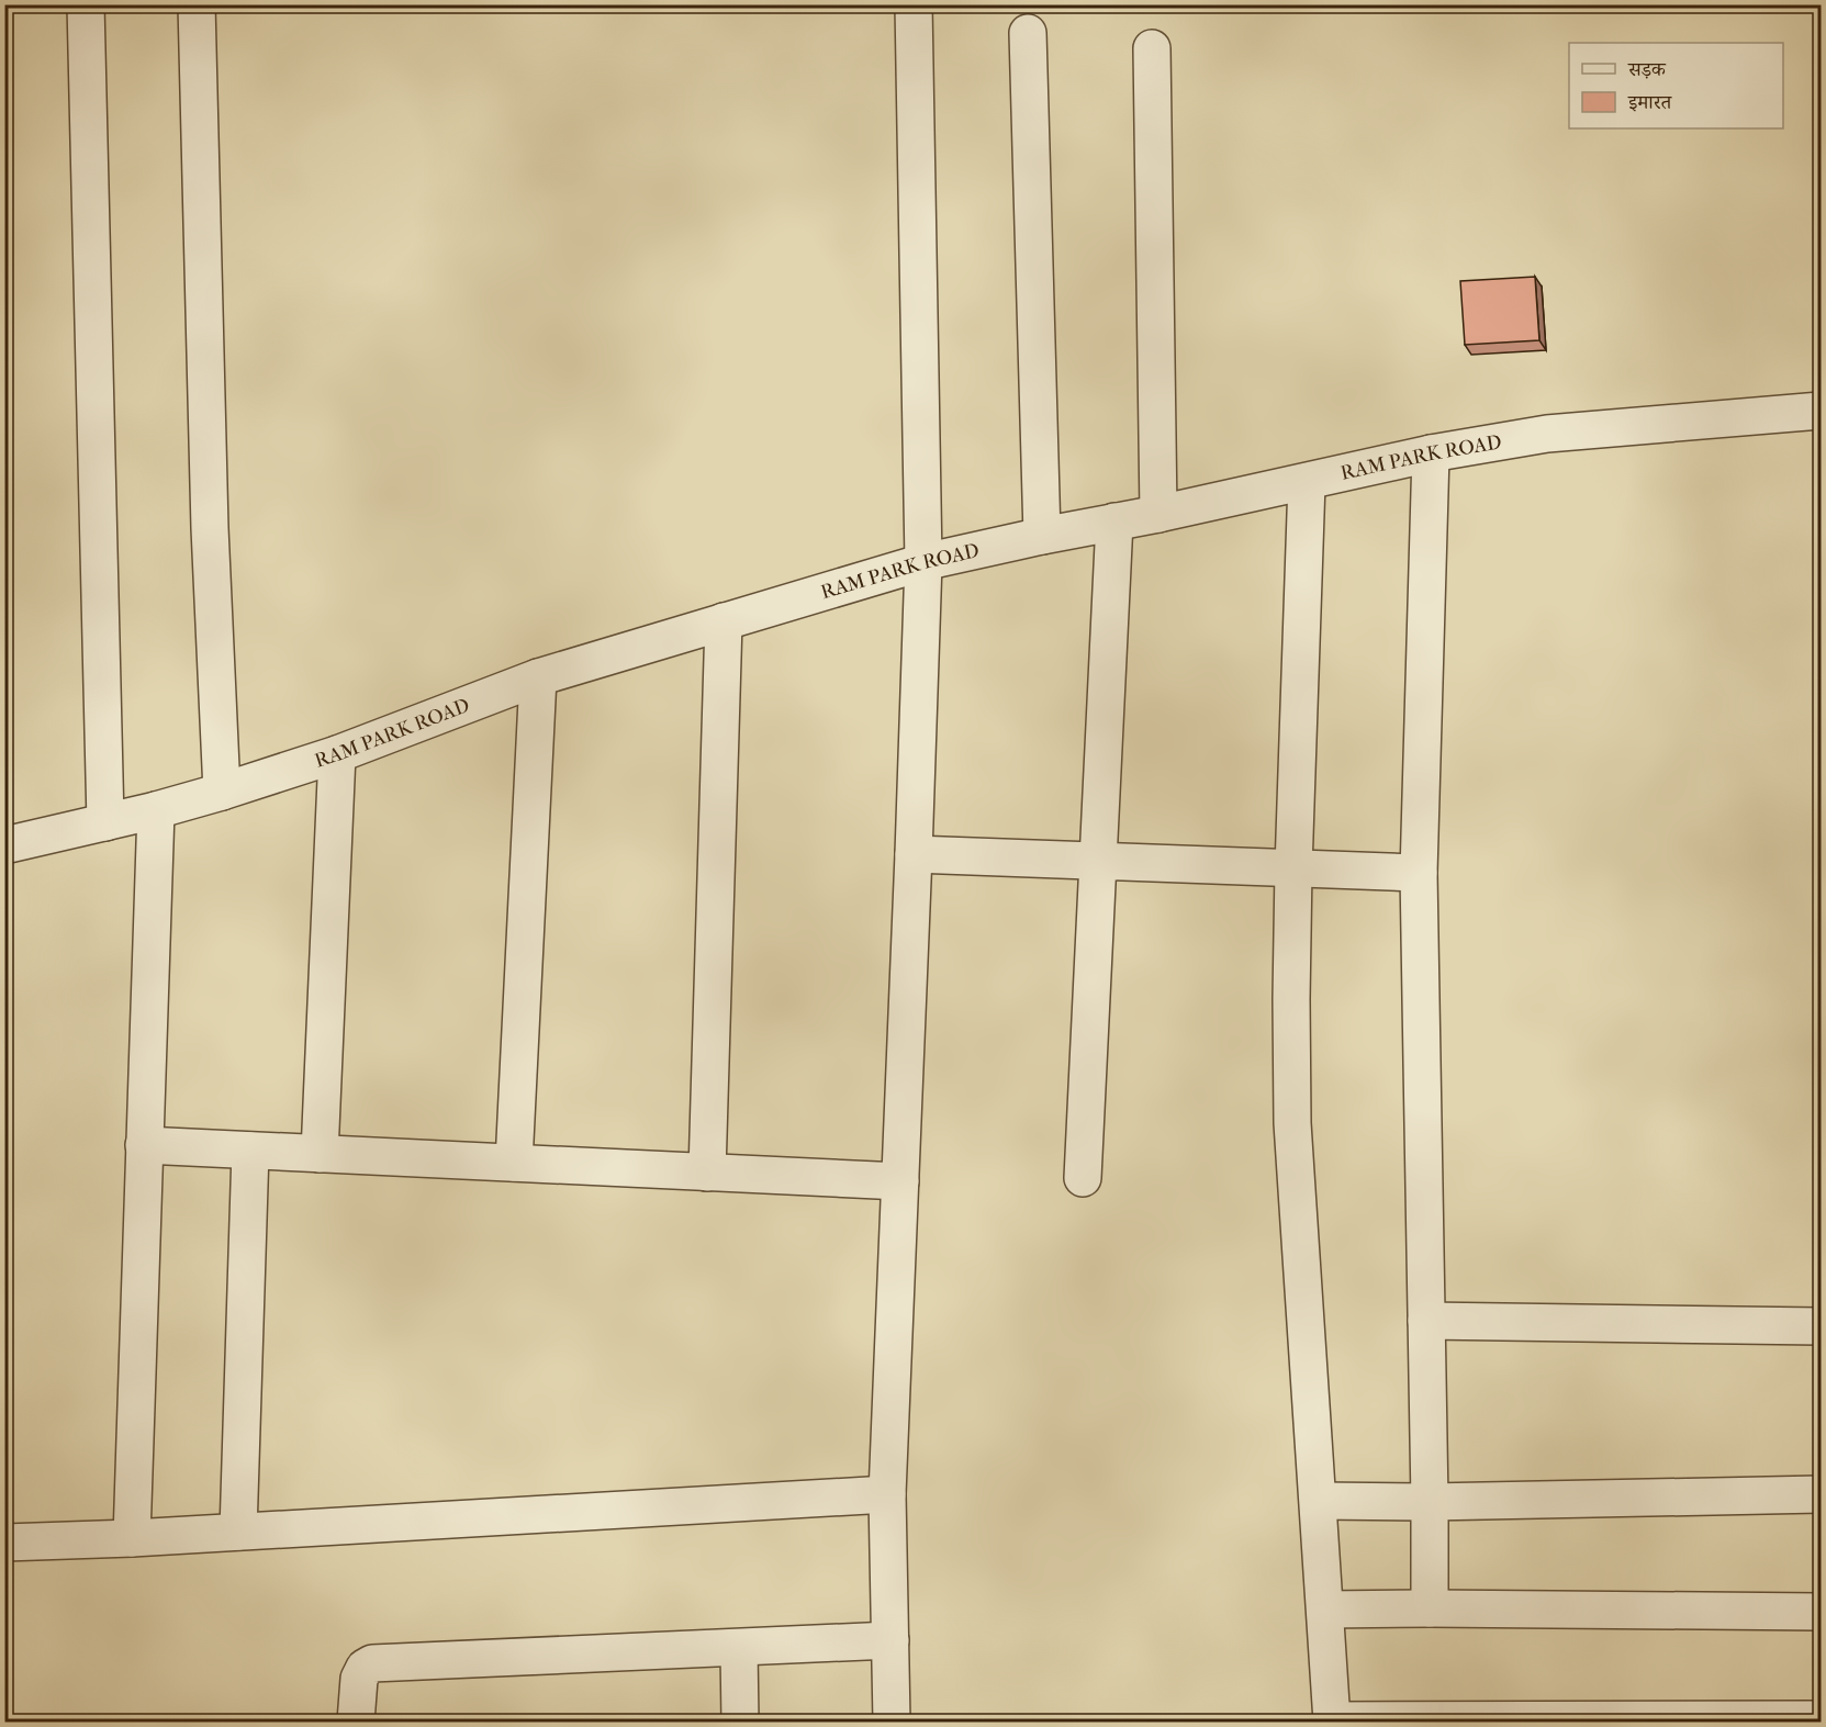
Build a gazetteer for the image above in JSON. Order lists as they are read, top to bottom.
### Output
{
  "streets": {
    "street": ["RAM PARK ROAD"]
  },
  "legend": ["सड़क", "इमारत"]
}
